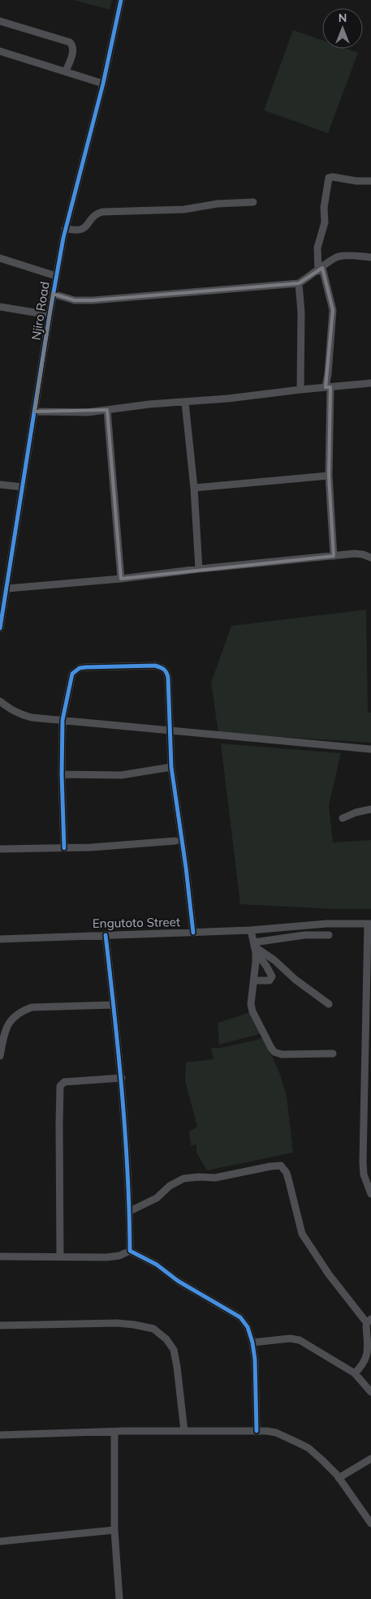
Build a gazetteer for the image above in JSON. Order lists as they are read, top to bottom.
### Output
{
  "streets": {
    "street": ["Njiro Road", "Engutoto Street"]
  },
  "north": "top"
}
